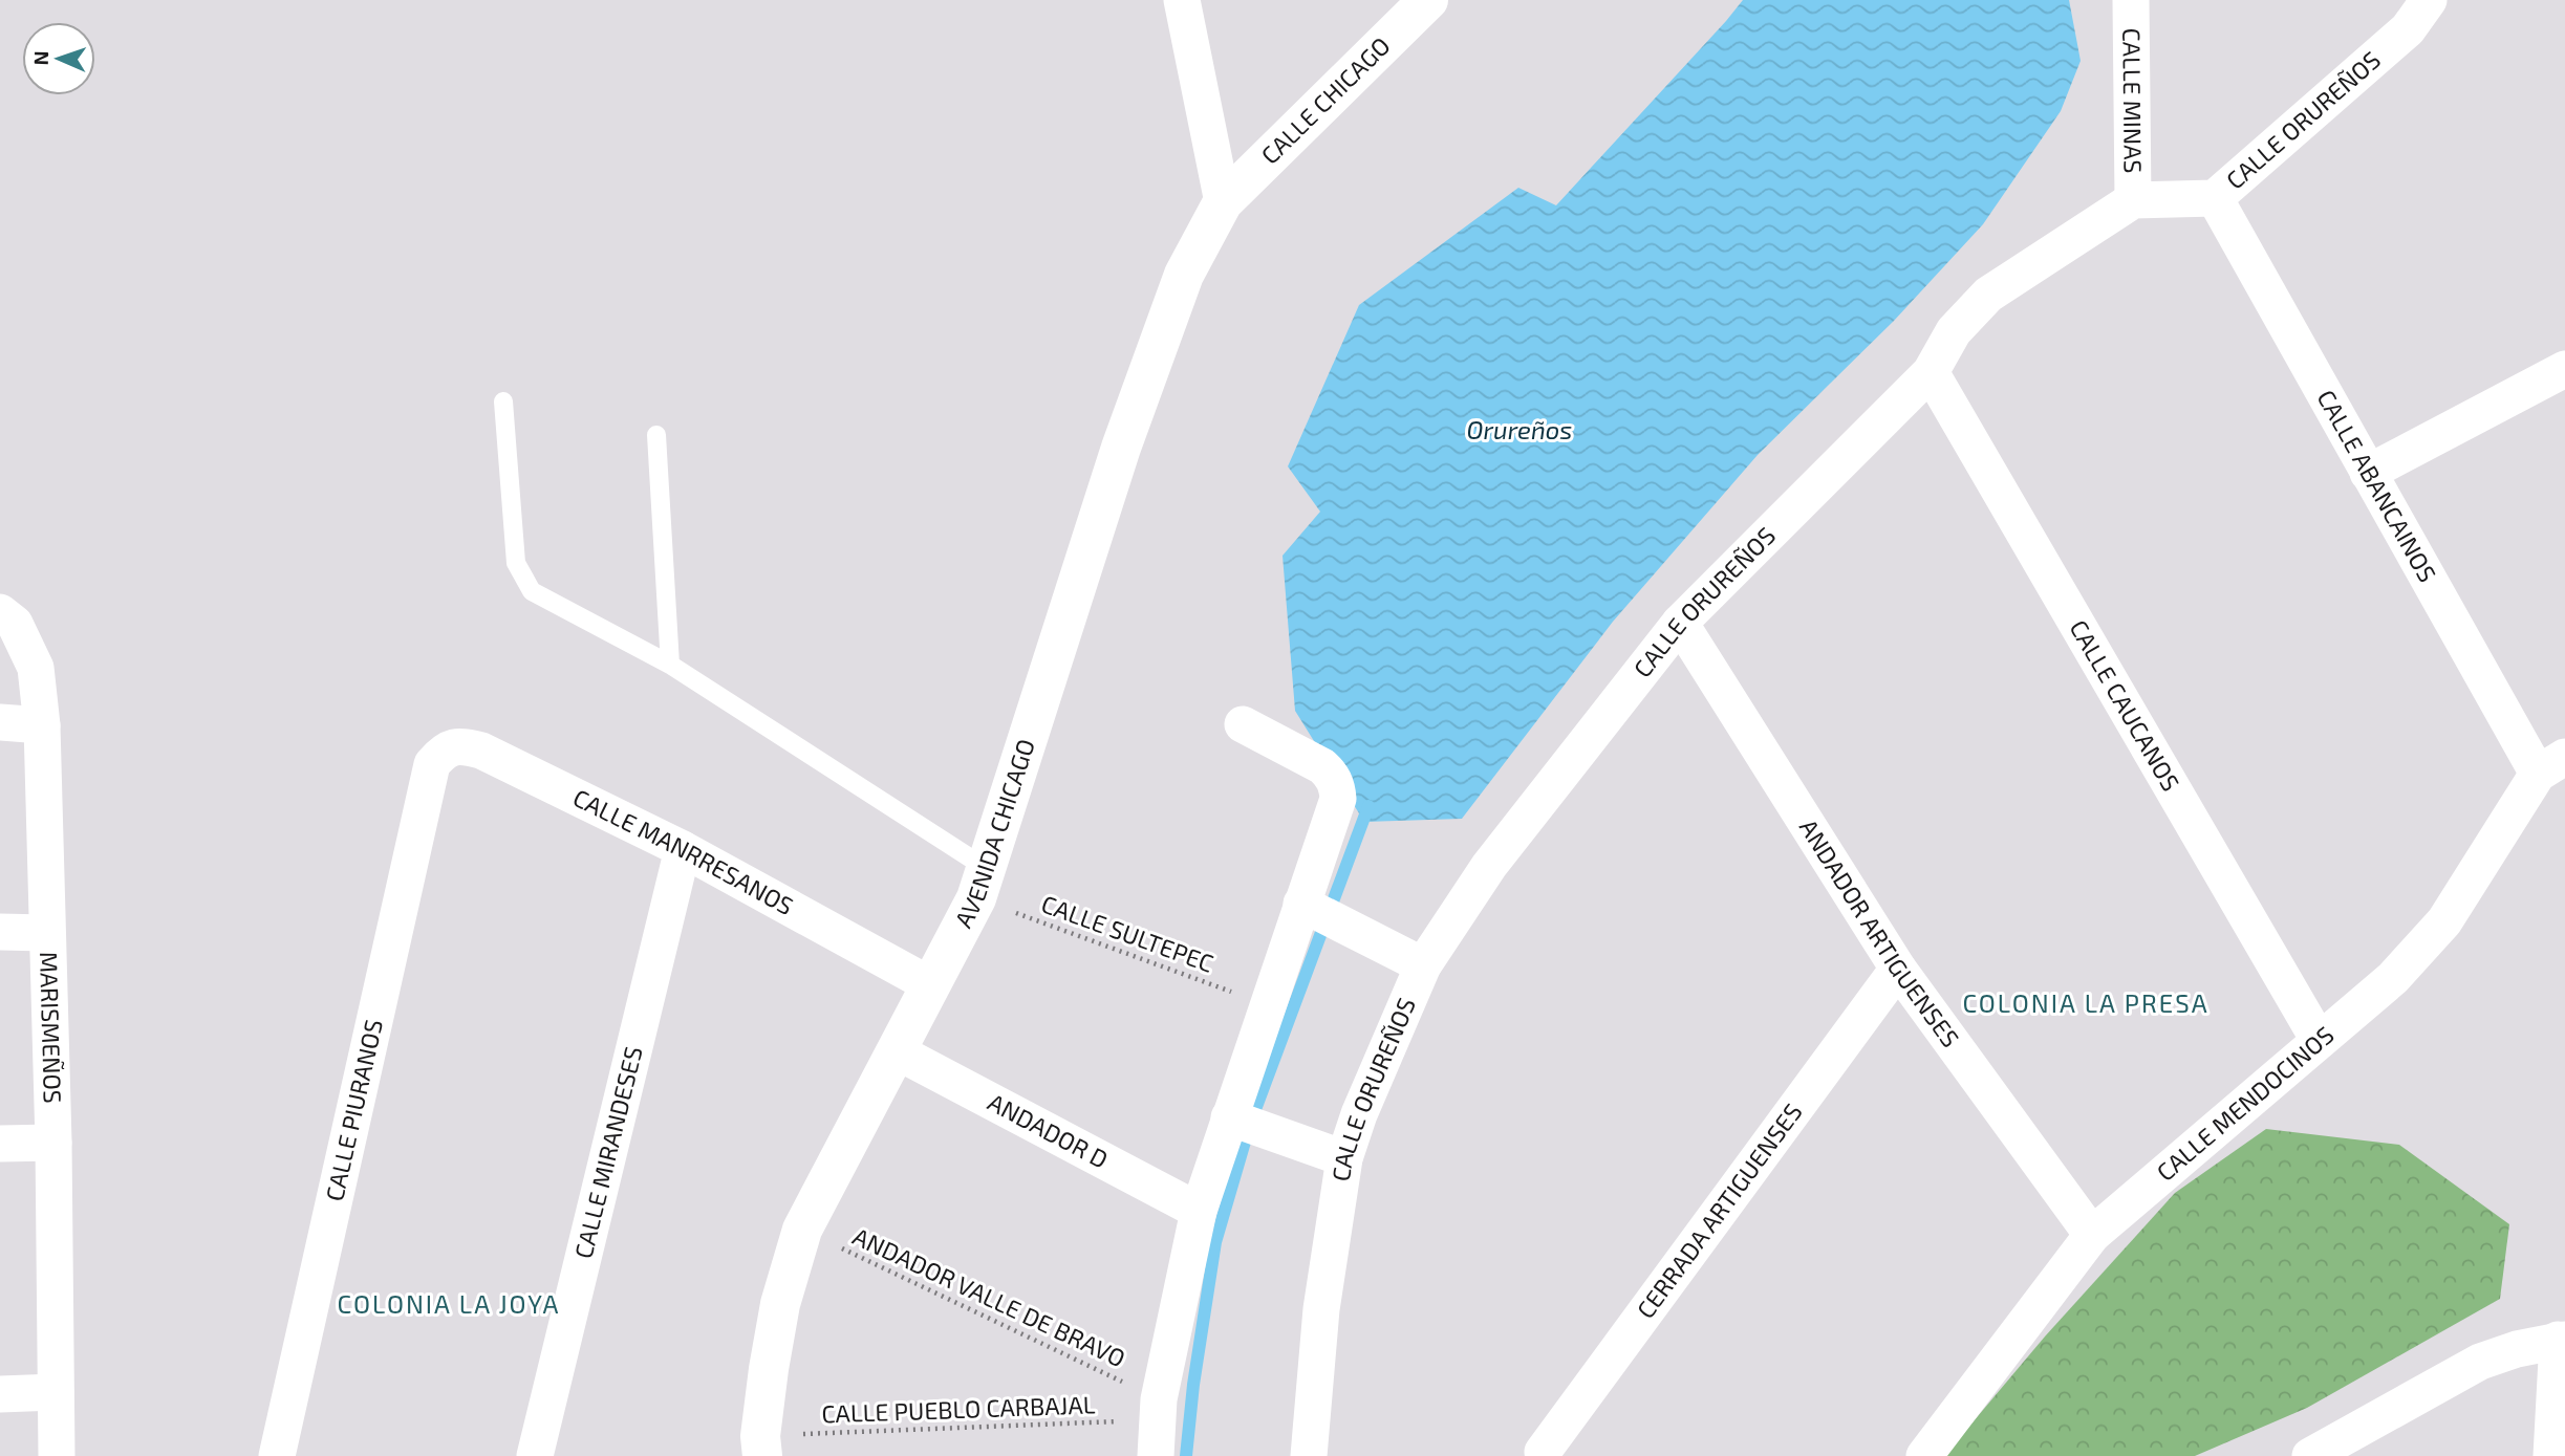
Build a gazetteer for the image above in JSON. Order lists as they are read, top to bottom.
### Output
{
  "streets": {
    "street": [
      "CALLE MINAS",
      "CALLE CHICAGO",
      "CALLE ORUREÑOS",
      "CALLE ABANCAINOS",
      "CALLE CAUCANOS",
      "AVENIDA CHICAGO",
      "CALLE MANRRESANOS",
      "ANDADOR ARTIGUENSES",
      "MARISMEÑOS",
      "CALLE MENDOCINOS",
      "CALLE PIURANOS",
      "ANDADOR D",
      "CALLE MIRANDESES",
      "CERRADA ARTIGUENSES"
    ],
    "path": ["CALLE SULTEPEC", "ANDADOR VALLE DE BRAVO", "CALLE PUEBLO CARBAJAL"]
  },
  "crossings": [
    ["CALLE MINAS", "CALLE ORUREÑOS"],
    ["CALLE CHICAGO", "AVENIDA CHICAGO"],
    ["CALLE ORUREÑOS", "CALLE ABANCAINOS"],
    ["CALLE ORUREÑOS", "CALLE CAUCANOS"],
    ["CALLE ORUREÑOS", "ANDADOR ARTIGUENSES"],
    ["CALLE ABANCAINOS", "CALLE MENDOCINOS"],
    ["CALLE CAUCANOS", "CALLE MENDOCINOS"],
    ["AVENIDA CHICAGO", "CALLE MANRRESANOS"],
    ["AVENIDA CHICAGO", "CALLE SULTEPEC"],
    ["AVENIDA CHICAGO", "ANDADOR D"],
    ["AVENIDA CHICAGO", "ANDADOR VALLE DE BRAVO"],
    ["AVENIDA CHICAGO", "CALLE PUEBLO CARBAJAL"],
    ["CALLE MANRRESANOS", "CALLE PIURANOS"],
    ["CALLE MANRRESANOS", "CALLE MIRANDESES"],
    ["ANDADOR ARTIGUENSES", "CALLE MENDOCINOS"],
    ["ANDADOR ARTIGUENSES", "CERRADA ARTIGUENSES"],
    ["ANDADOR VALLE DE BRAVO", "CALLE PUEBLO CARBAJAL"]
  ],
  "districts": ["COLONIA LA PRESA", "COLONIA LA JOYA"],
  "water": ["Orureños"],
  "north": "left"
}
